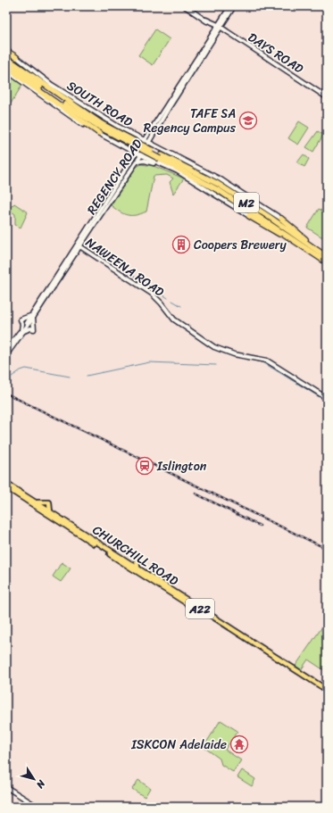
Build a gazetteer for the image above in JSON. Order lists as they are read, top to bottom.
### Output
{
  "streets": {
    "highway": ["M2"],
    "main road": [
      "DAYS ROAD",
      "SOUTH ROAD",
      "REGENCY ROAD",
      "NAWEENA ROAD",
      "CHURCHILL ROAD",
      "A22"
    ]
  },
  "crossings": [
    ["DAYS ROAD", "REGENCY ROAD"],
    ["SOUTH ROAD", "REGENCY ROAD"],
    ["SOUTH ROAD", "M2"],
    ["REGENCY ROAD", "NAWEENA ROAD"]
  ],
  "places": {
    "school or university": ["TAFE SA Regency Campus"],
    "building": ["Coopers Brewery"],
    "station": ["Islington"],
    "temple": ["ISKCON Adelaide"]
  },
  "north": "bottom right"
}
